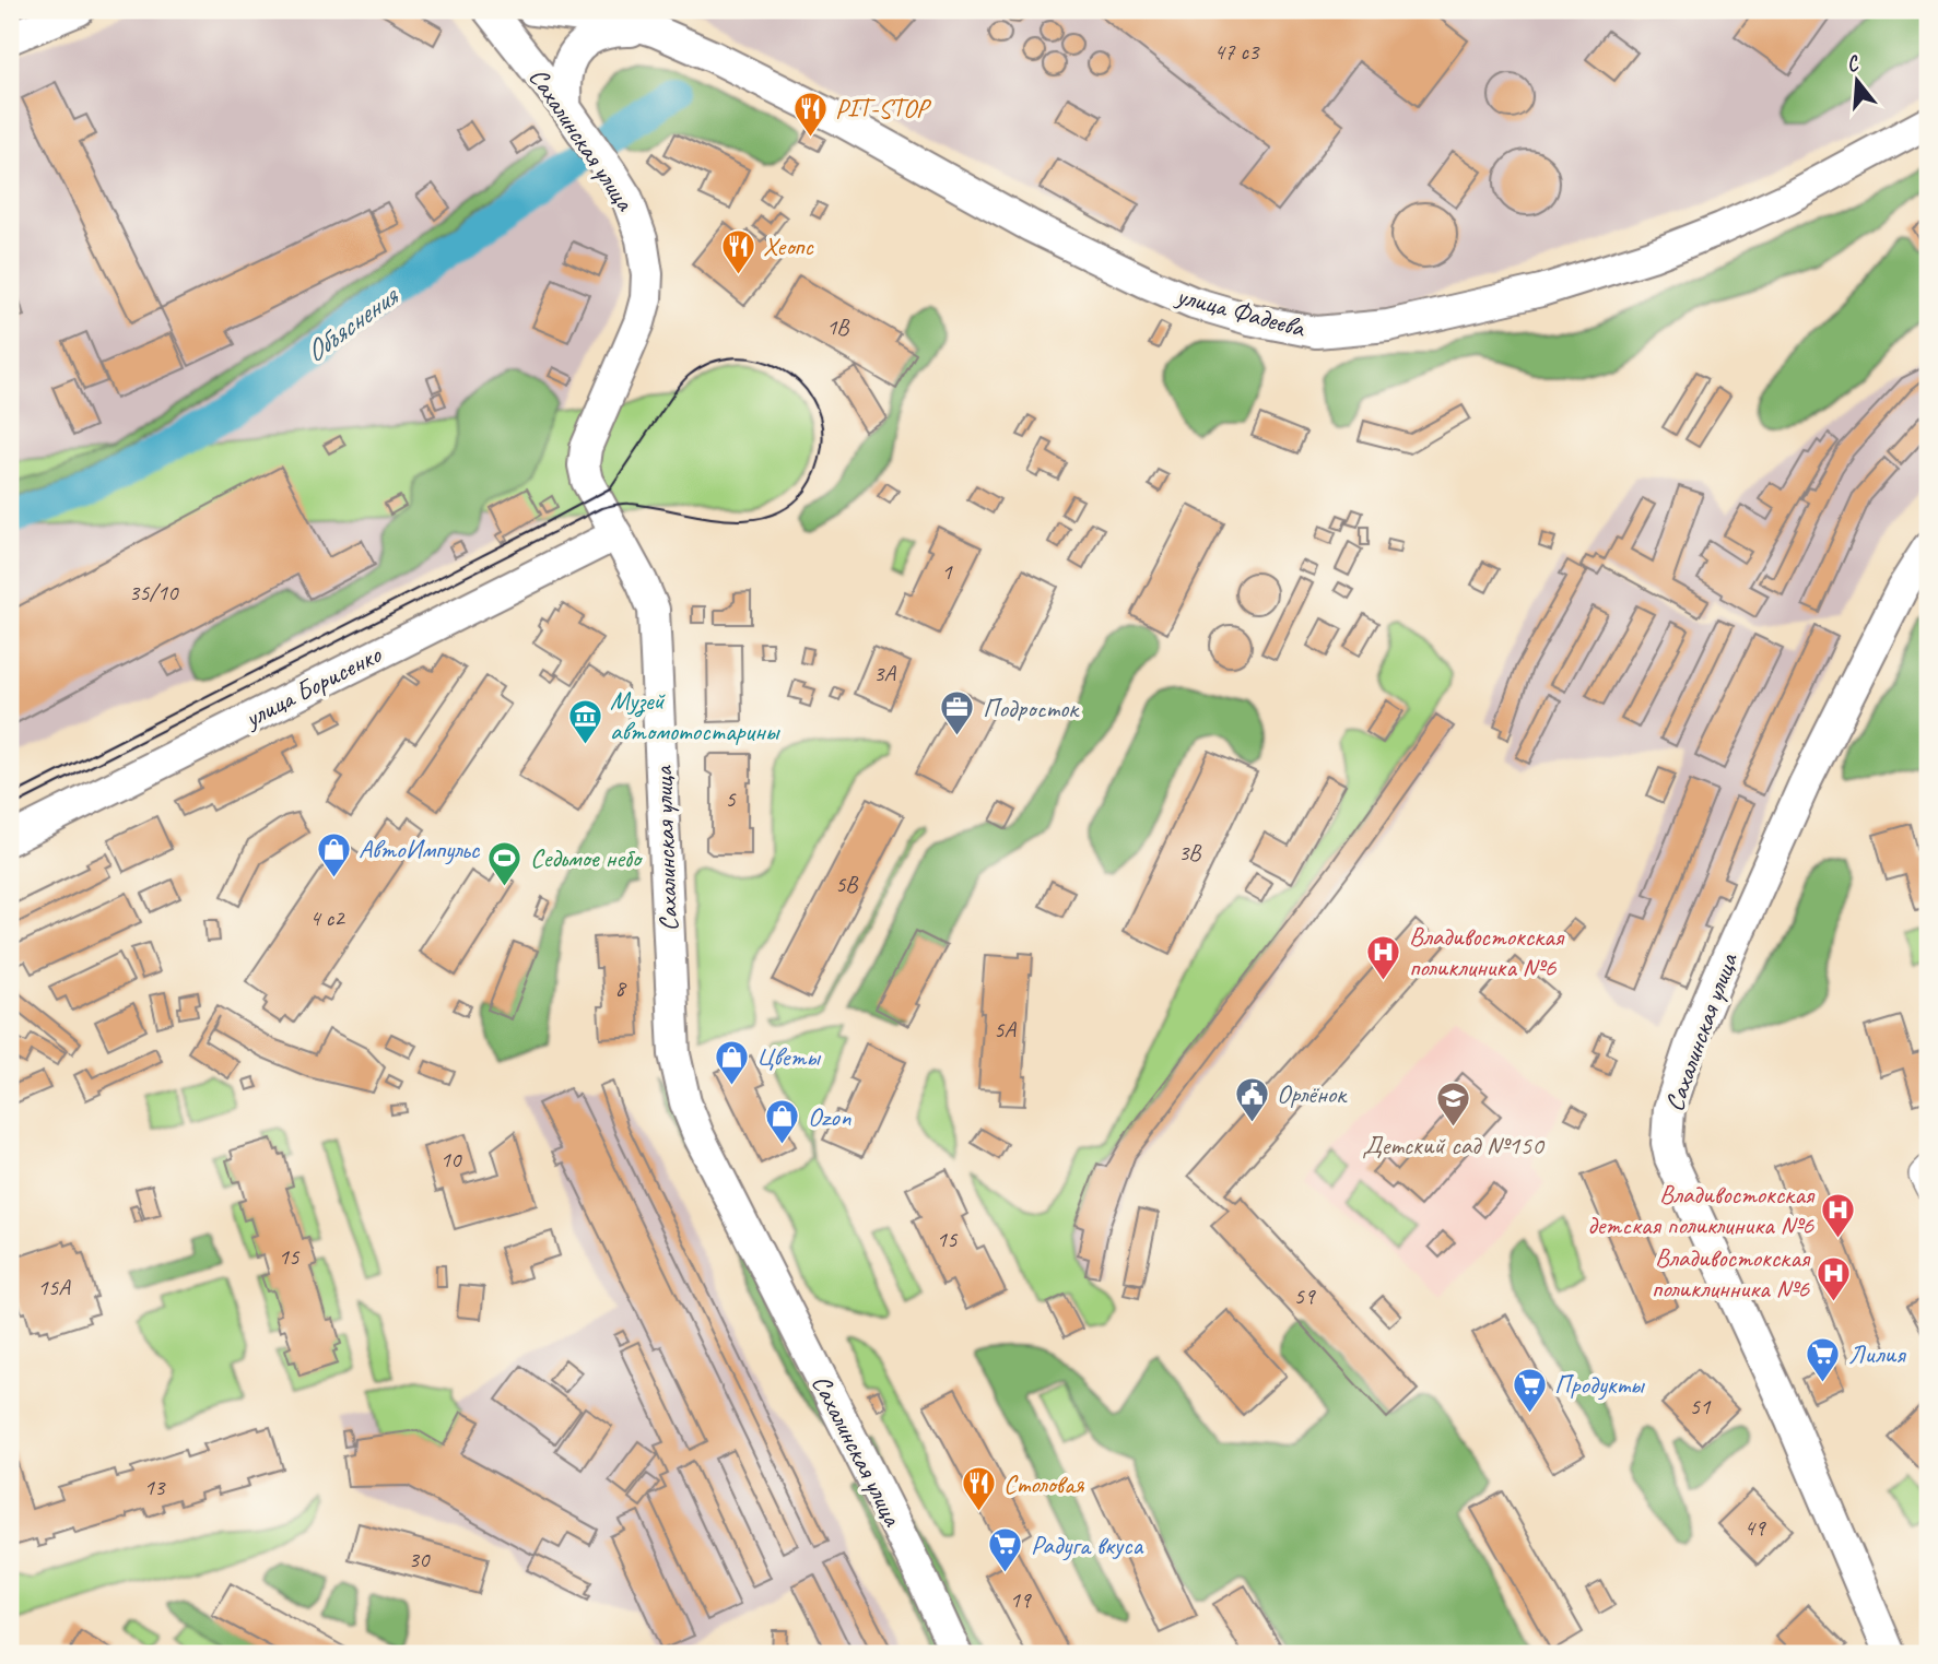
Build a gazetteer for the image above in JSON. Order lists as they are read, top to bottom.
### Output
{
  "streets": {
    "main road": ["Сахалинская улица", "улица Фадеева", "улица Борисенко"]
  },
  "crossings": [
    ["Сахалинская улица", "улица Борисенко"]
  ],
  "water": ["Объяснения"],
  "places": {
    "restaurant": ["PIT-STOP", "Хеопс", "Столовая"],
    "office": ["Подросток"],
    "museum": ["Музей автомотостарины"],
    "shop": ["АвтоИмпульс", "Цветы", "Ozon"],
    "sports": ["Седьмое небо"],
    "hospital": ["Владивостокская поликлиника №6", "Владивостокская детская поликлиника №6", "Владивостокская поликлинника №6"],
    "public building": ["Орлёнок"],
    "school or university": ["Детский сад №150"],
    "supermarket": ["Лилия", "Продукты", "Радуга вкуса"]
  },
  "house_numbers": [
    "47 с3",
    "1В",
    "1",
    "35/10",
    "3А",
    "5",
    "3В",
    "5В",
    "4 с2",
    "8",
    "5А",
    "10",
    "15",
    "15",
    "15А",
    "59",
    "51",
    "13",
    "49",
    "30",
    "19"
  ],
  "north": "top"
}
